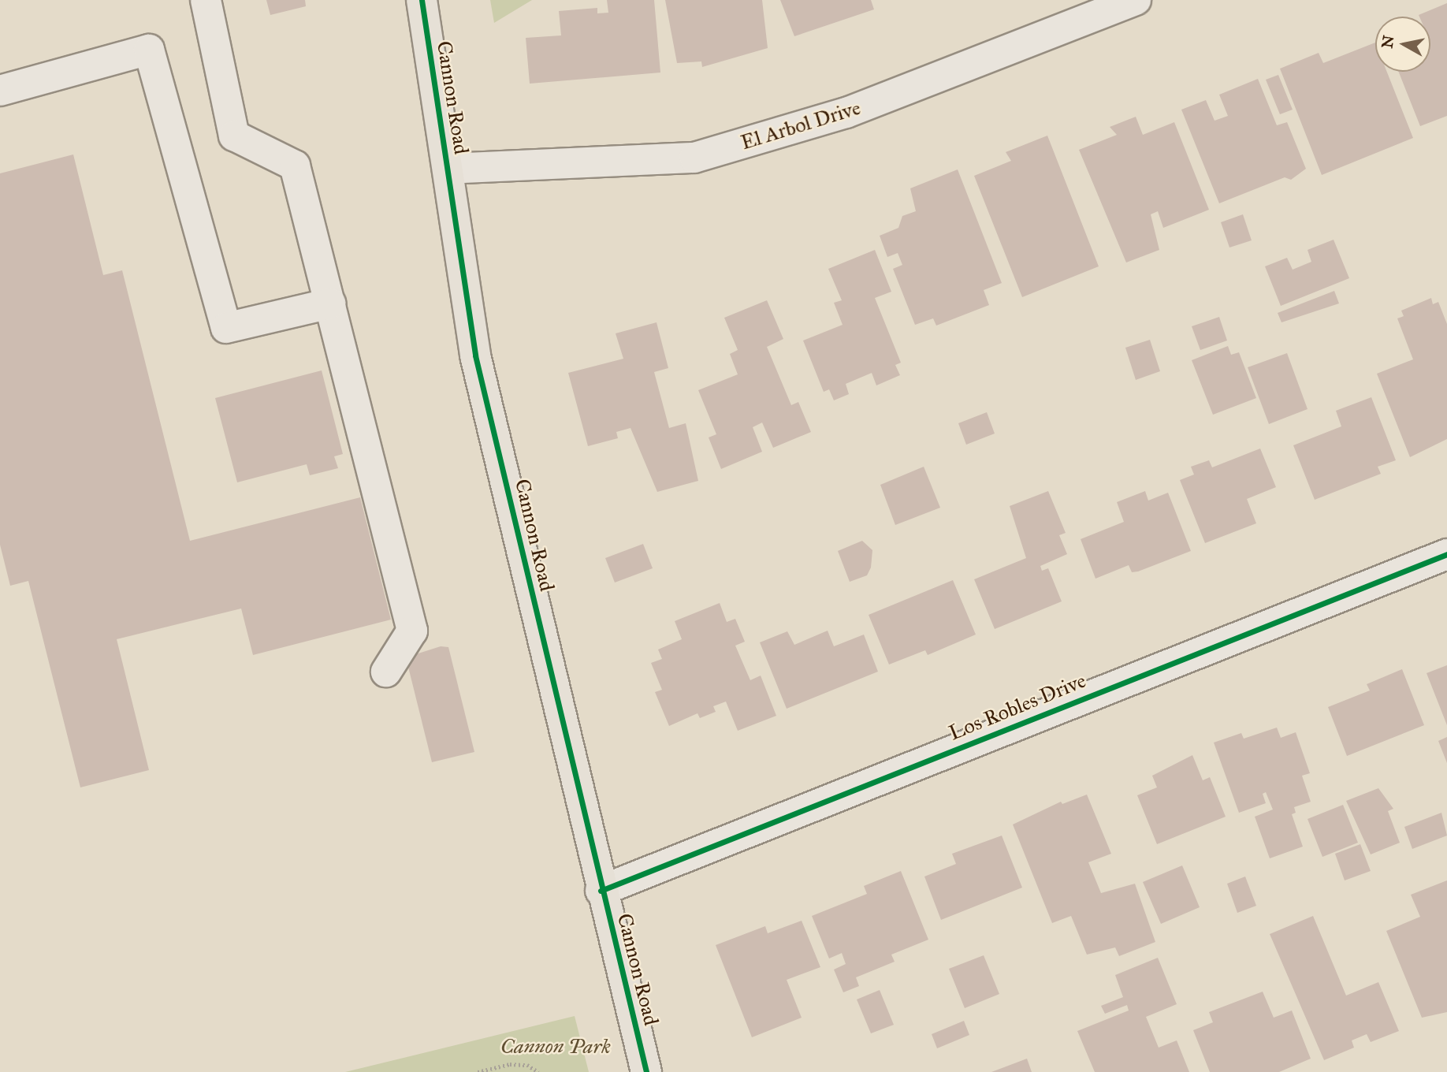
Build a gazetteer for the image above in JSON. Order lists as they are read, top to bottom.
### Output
{
  "streets": {
    "main road": ["Cannon Road"],
    "street": ["El Arbol Drive", "Los Robles Drive"]
  },
  "crossings": [
    ["Cannon Road", "El Arbol Drive"],
    ["Cannon Road", "Los Robles Drive"]
  ],
  "parks": ["Cannon Park"],
  "north": "left"
}
